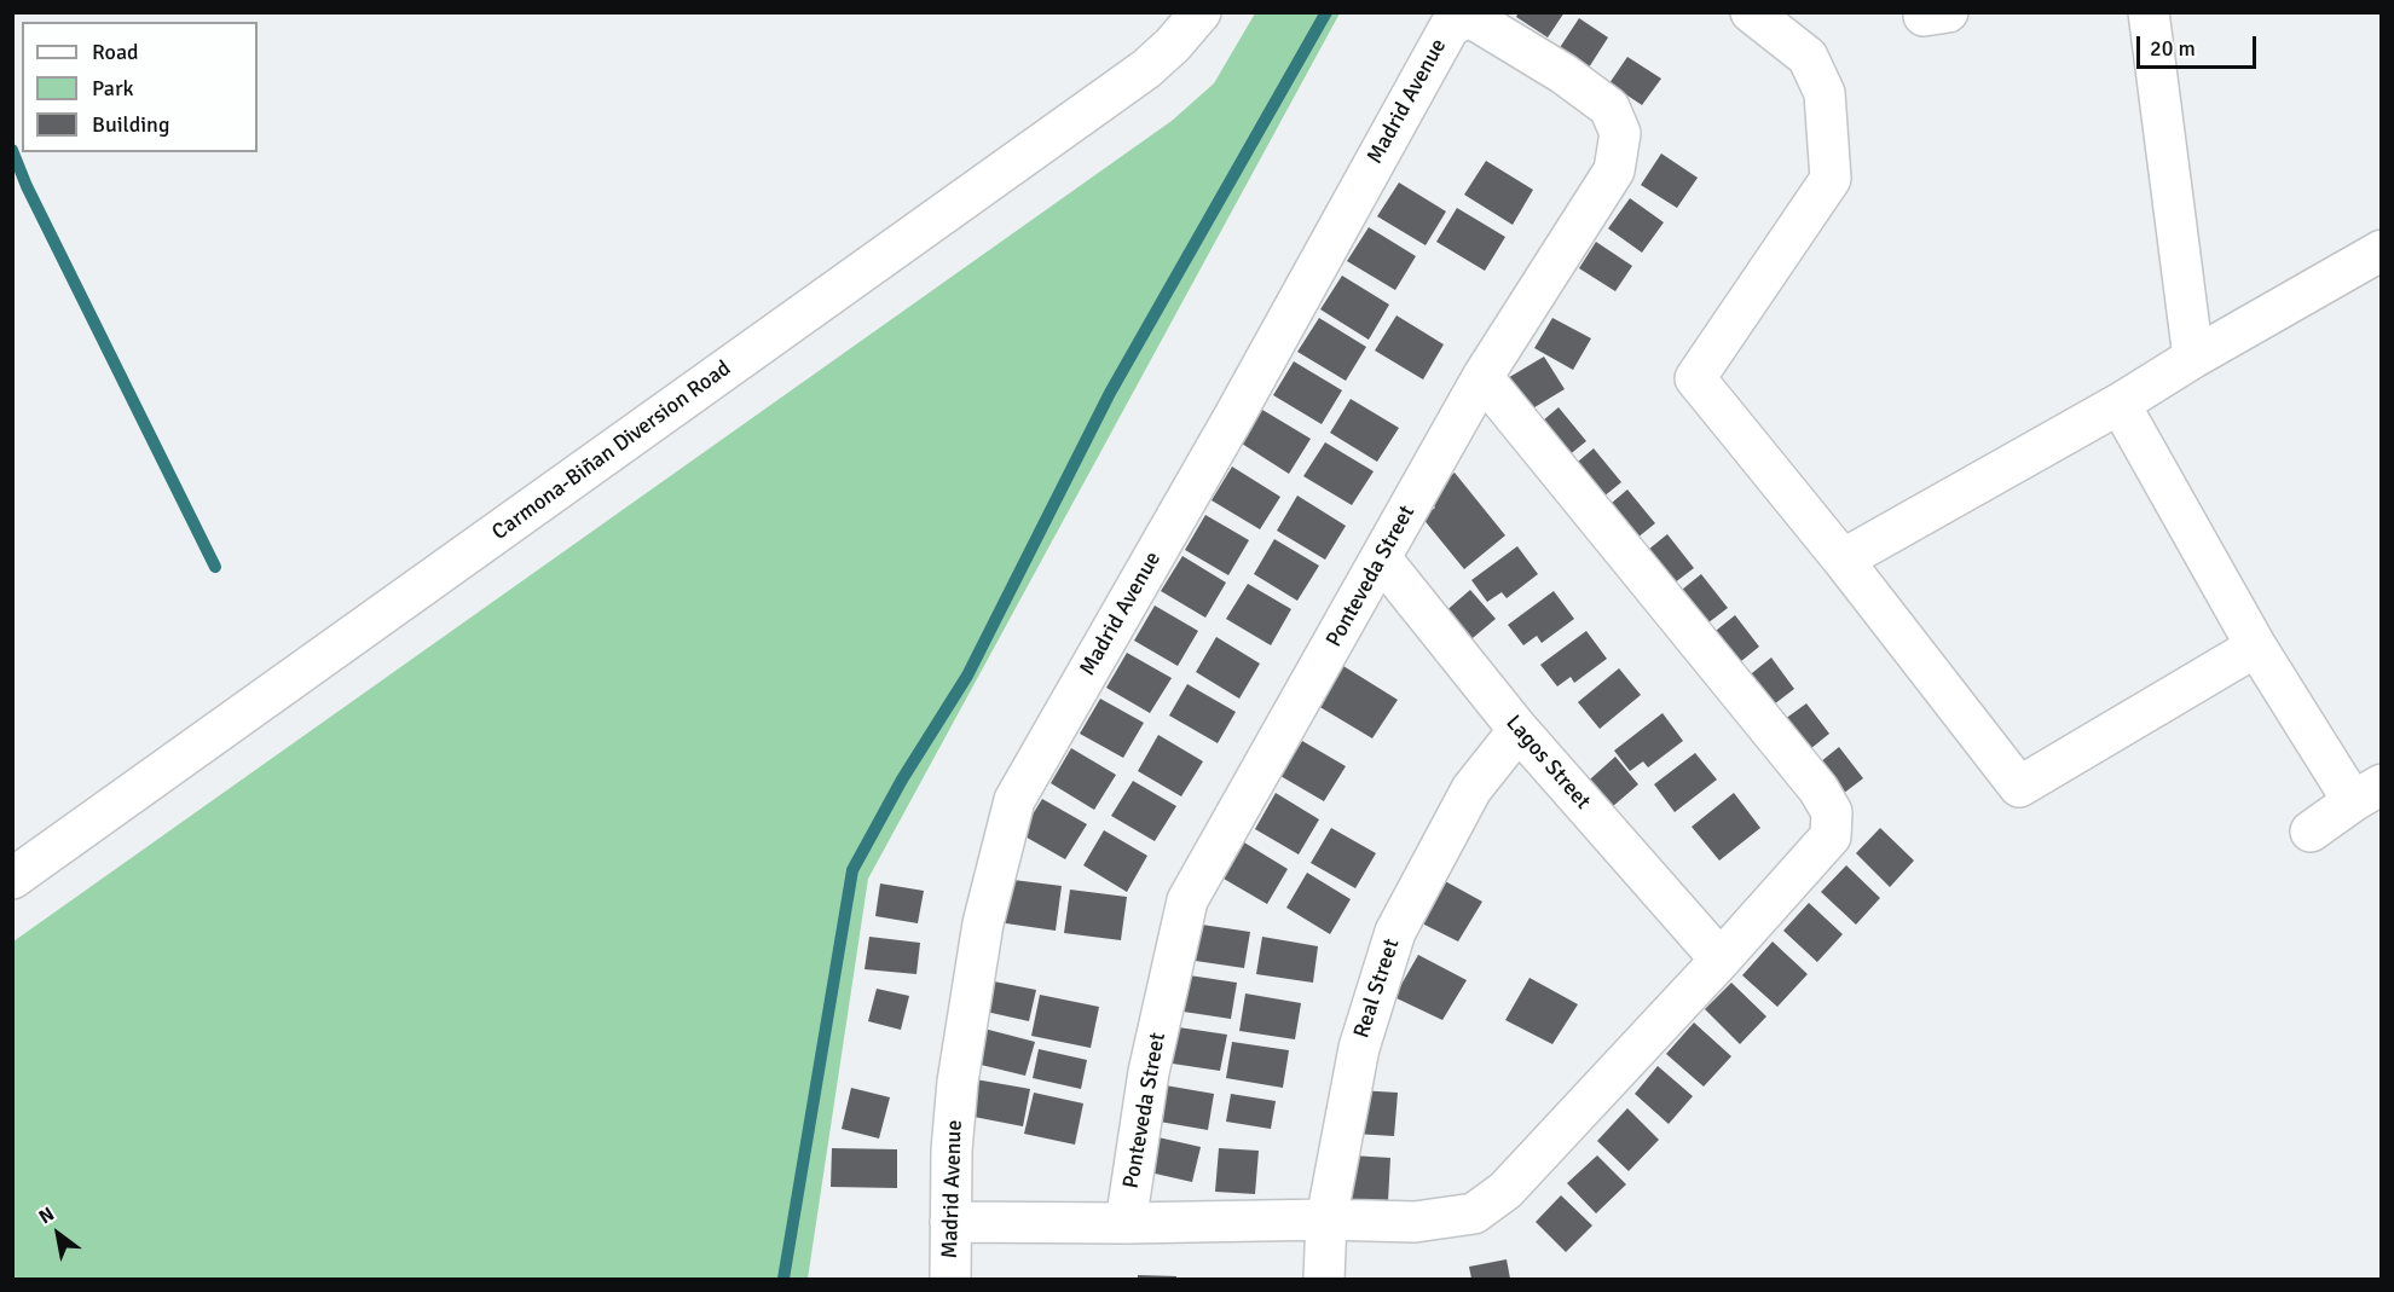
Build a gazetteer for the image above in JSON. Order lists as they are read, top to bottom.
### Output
{
  "streets": {
    "street": [
      "Madrid Avenue",
      "Carmona-Biñan Diversion Road",
      "Ponteveda Street",
      "Lagos Street",
      "Real Street"
    ]
  },
  "crossings": [
    ["Madrid Avenue", "Ponteveda Street"],
    ["Ponteveda Street", "Lagos Street"],
    ["Lagos Street", "Real Street"]
  ],
  "legend": ["Road", "Park", "Building"],
  "scale_bar": "20 m",
  "north": "top left"
}
